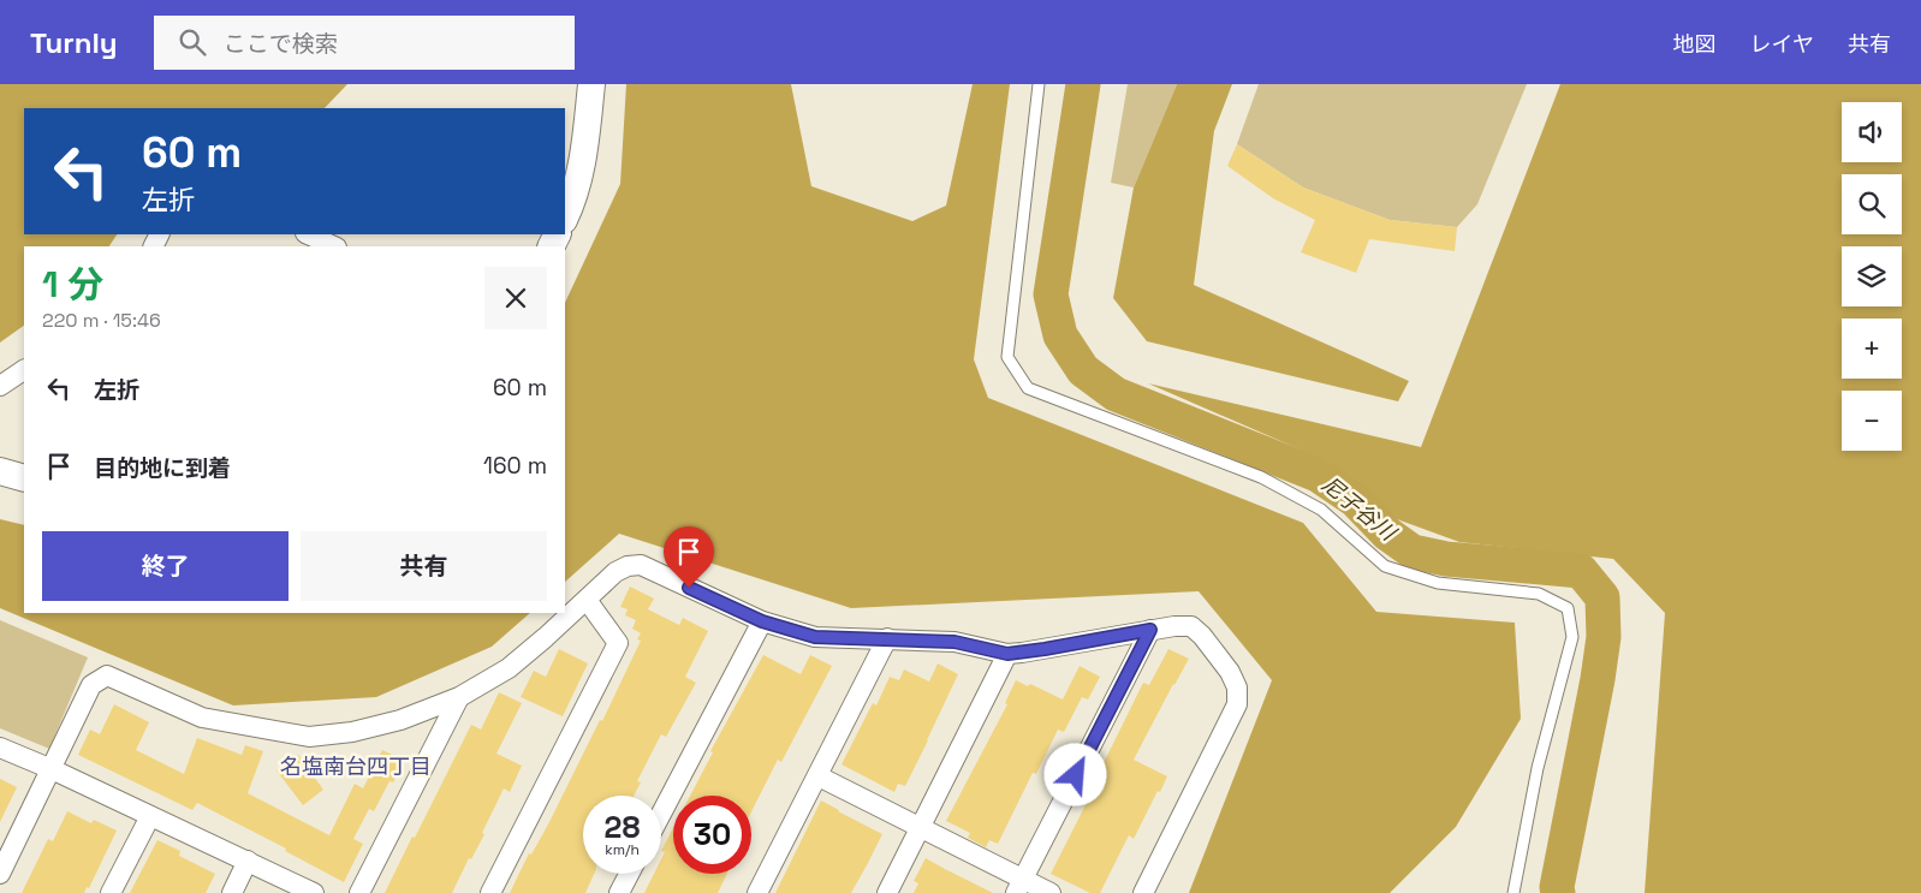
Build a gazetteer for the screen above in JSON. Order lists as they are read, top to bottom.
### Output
{
  "districts": ["名塩南台四丁目"],
  "water": ["尼子谷川"],
  "page": {
    "header": "Turnly",
    "search": "ここで検索",
    "nav": ["地図", "レイヤ", "共有"],
    "map_buttons": ["+", "−"],
    "turn": ["60 m", "左折"],
    "heading": ["1 分", "220 m · 15:46"],
    "list": [
      {
        "name": "左折",
        "value": "60 m"
      },
      {
        "name": "目的地に到着",
        "value": "160 m"
      }
    ],
    "buttons": ["終了", "共有"],
    "speed": "28 km/h",
    "limit": "30"
  }
}
